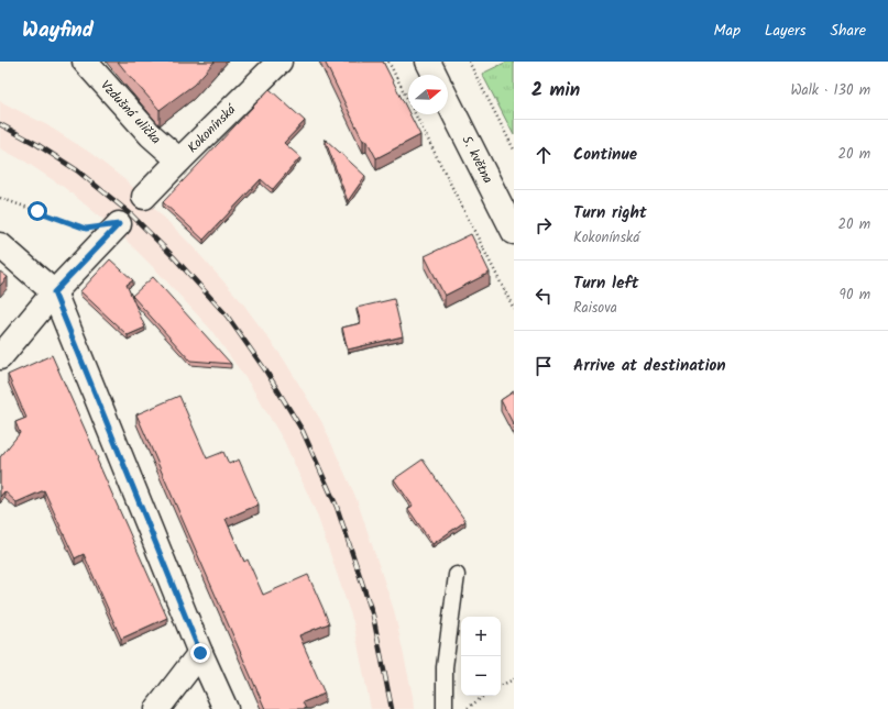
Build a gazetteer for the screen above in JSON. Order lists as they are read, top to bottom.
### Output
{
  "streets": {
    "street": ["Vzdušná ulička", "Kokonínská", "5. května"]
  },
  "crossings": [
    ["Vzdušná ulička", "Kokonínská"]
  ],
  "north": "right",
  "page": {
    "header": "Wayfind",
    "nav": ["Map", "Layers", "Share"],
    "heading": ["2 min", "Walk · 130 m"],
    "list": [
      ["Continue", "20 m"],
      ["Turn right", "Kokonínská", "20 m"],
      ["Turn left", "Raisova", "90 m"],
      "Arrive at destination"
    ],
    "map_buttons": ["+", "−"]
  }
}
